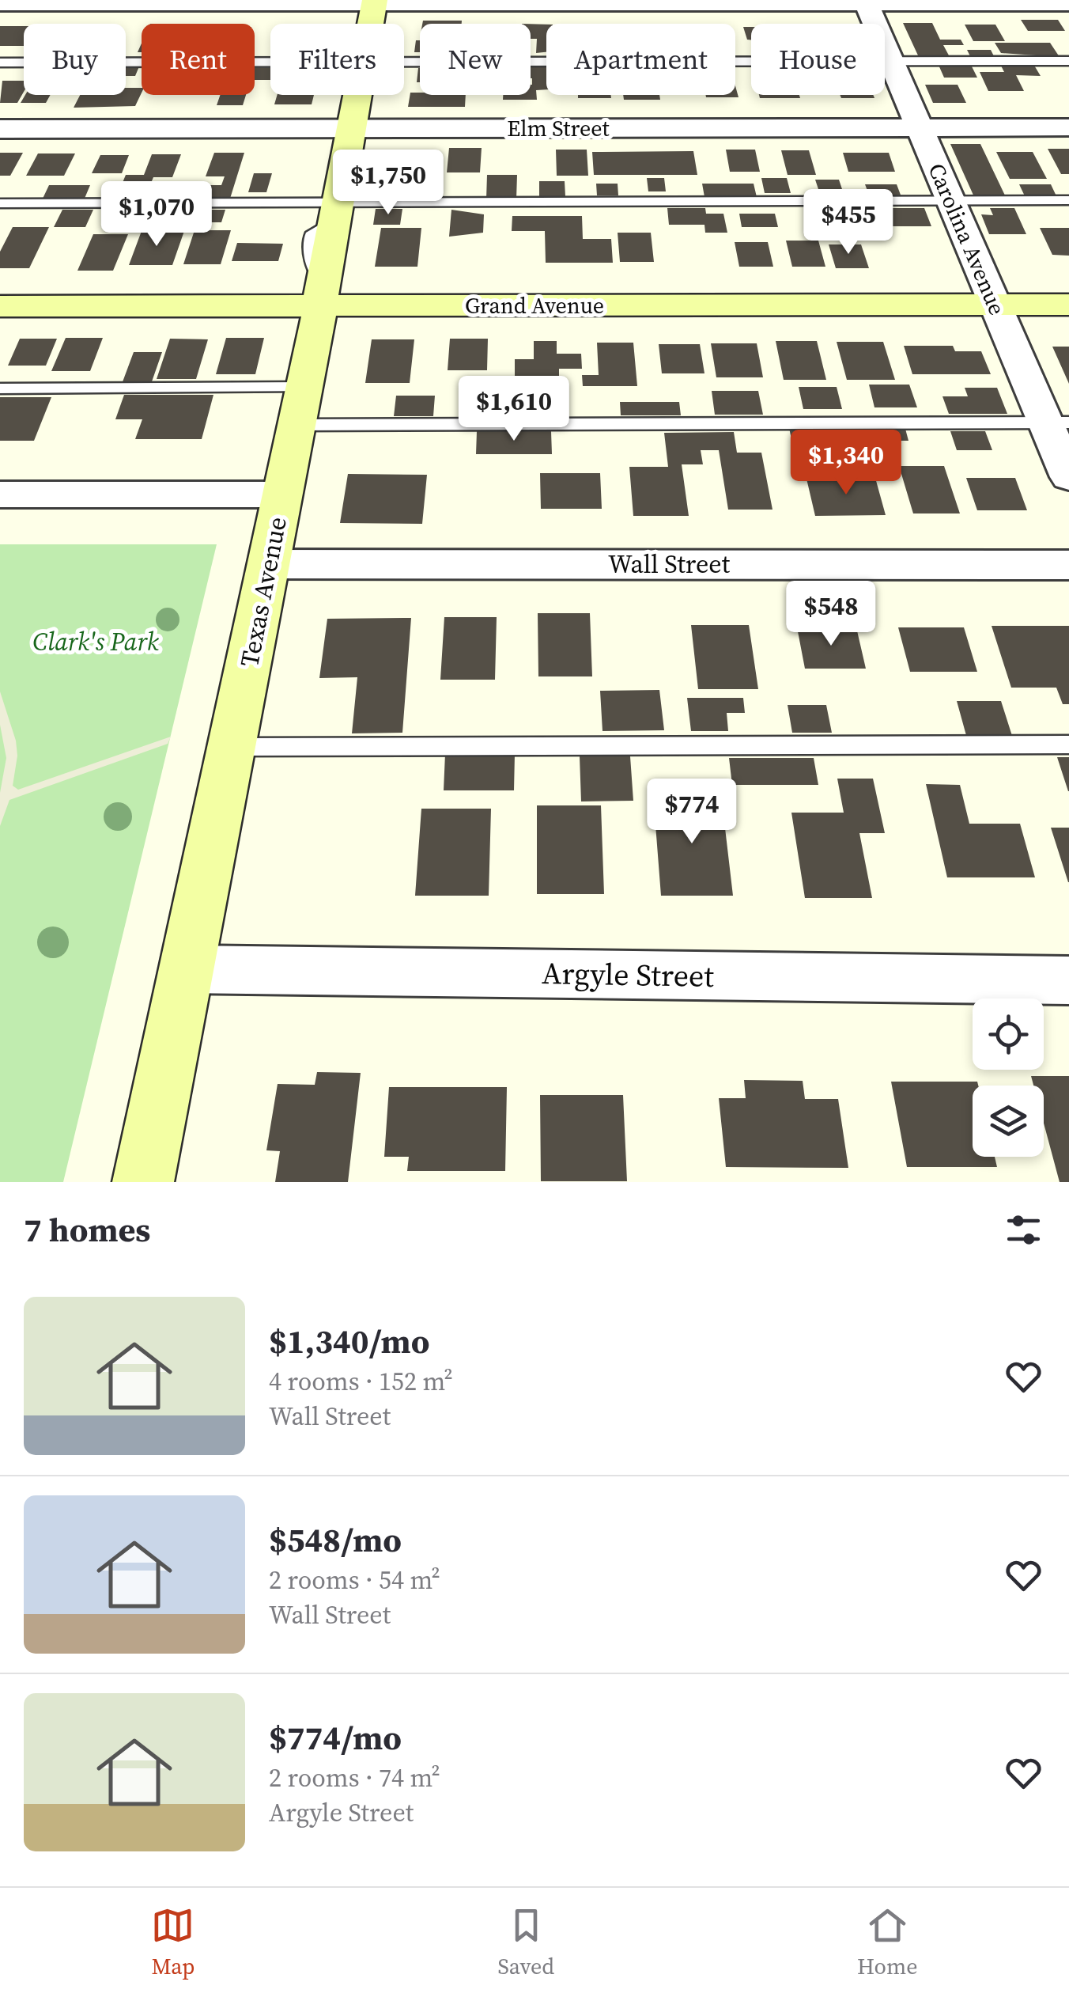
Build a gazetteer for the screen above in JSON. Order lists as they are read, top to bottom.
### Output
{
  "streets": {
    "street": [
      "Elm Street",
      "Carolina Avenue",
      "Grand Avenue",
      "Wall Street",
      "Texas Avenue",
      "Argyle Street"
    ]
  },
  "crossings": [
    ["Elm Street", "Carolina Avenue"],
    ["Elm Street", "Texas Avenue"],
    ["Carolina Avenue", "Grand Avenue"],
    ["Grand Avenue", "Texas Avenue"],
    ["Wall Street", "Texas Avenue"],
    ["Texas Avenue", "Argyle Street"]
  ],
  "parks": ["Clark's Park"],
  "page": {
    "chip": [
      "Buy",
      "Rent",
      "Filters",
      "New",
      "Apartment",
      "House"
    ],
    "price": [
      "$1,750",
      "$1,070",
      "$455",
      "$1,610",
      "$1,340",
      "$548",
      "$774"
    ],
    "heading": "7 homes",
    "list": [
      {
        "name": "$1,340/mo",
        "note": "4 rooms · 152 m² · Wall Street"
      },
      {
        "name": "$548/mo",
        "note": "2 rooms · 54 m² · Wall Street"
      },
      {
        "name": "$774/mo",
        "note": "2 rooms · 74 m² · Argyle Street"
      }
    ],
    "tabs": ["Map", "Saved", "Home"]
  }
}
